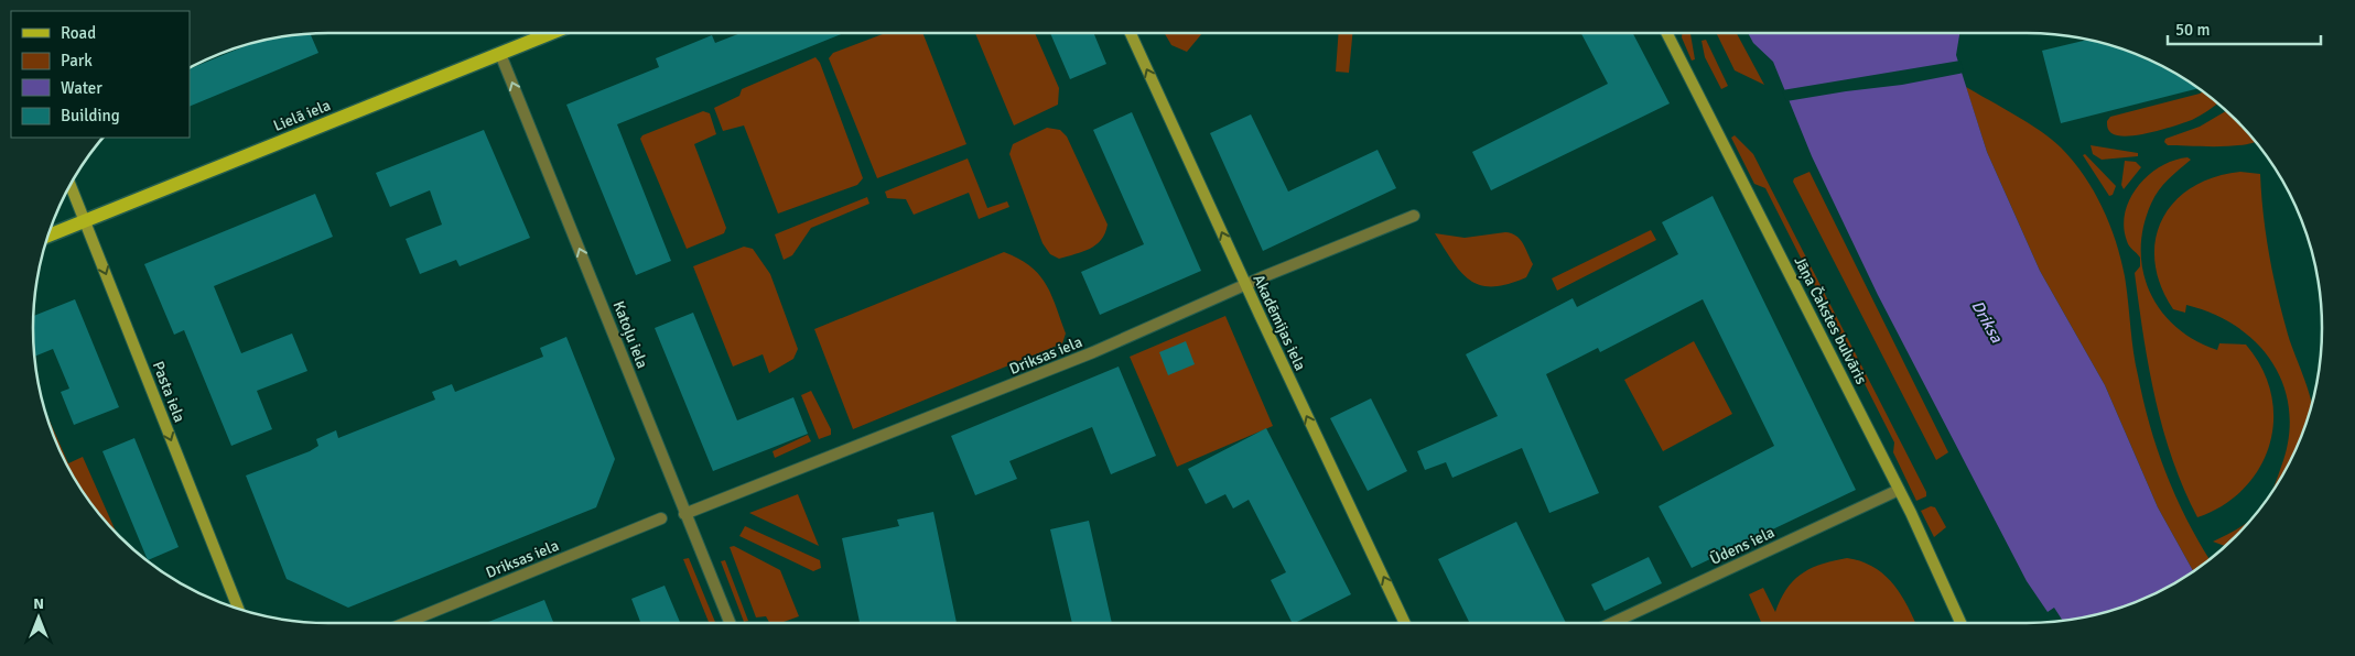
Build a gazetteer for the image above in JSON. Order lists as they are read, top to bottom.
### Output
{
  "streets": {
    "main road": [
      "Lielā iela",
      "Jāņa Čakstes bulvāris",
      "Akadēmijas iela",
      "Pasta iela"
    ],
    "street": ["Katoļu iela", "Driksas iela", "Ūdens iela"]
  },
  "crossings": [
    ["Lielā iela", "Katoļu iela"],
    ["Lielā iela", "Pasta iela"],
    ["Jāņa Čakstes bulvāris", "Ūdens iela"],
    ["Akadēmijas iela", "Driksas iela"],
    ["Katoļu iela", "Driksas iela"]
  ],
  "one_way": ["Akadēmijas iela", "Katoļu iela", "Pasta iela"],
  "water": ["Driksa"],
  "legend": [
    "Road",
    "Park",
    "Water",
    "Building"
  ],
  "scale_bar": "50 m",
  "north": "top"
}
